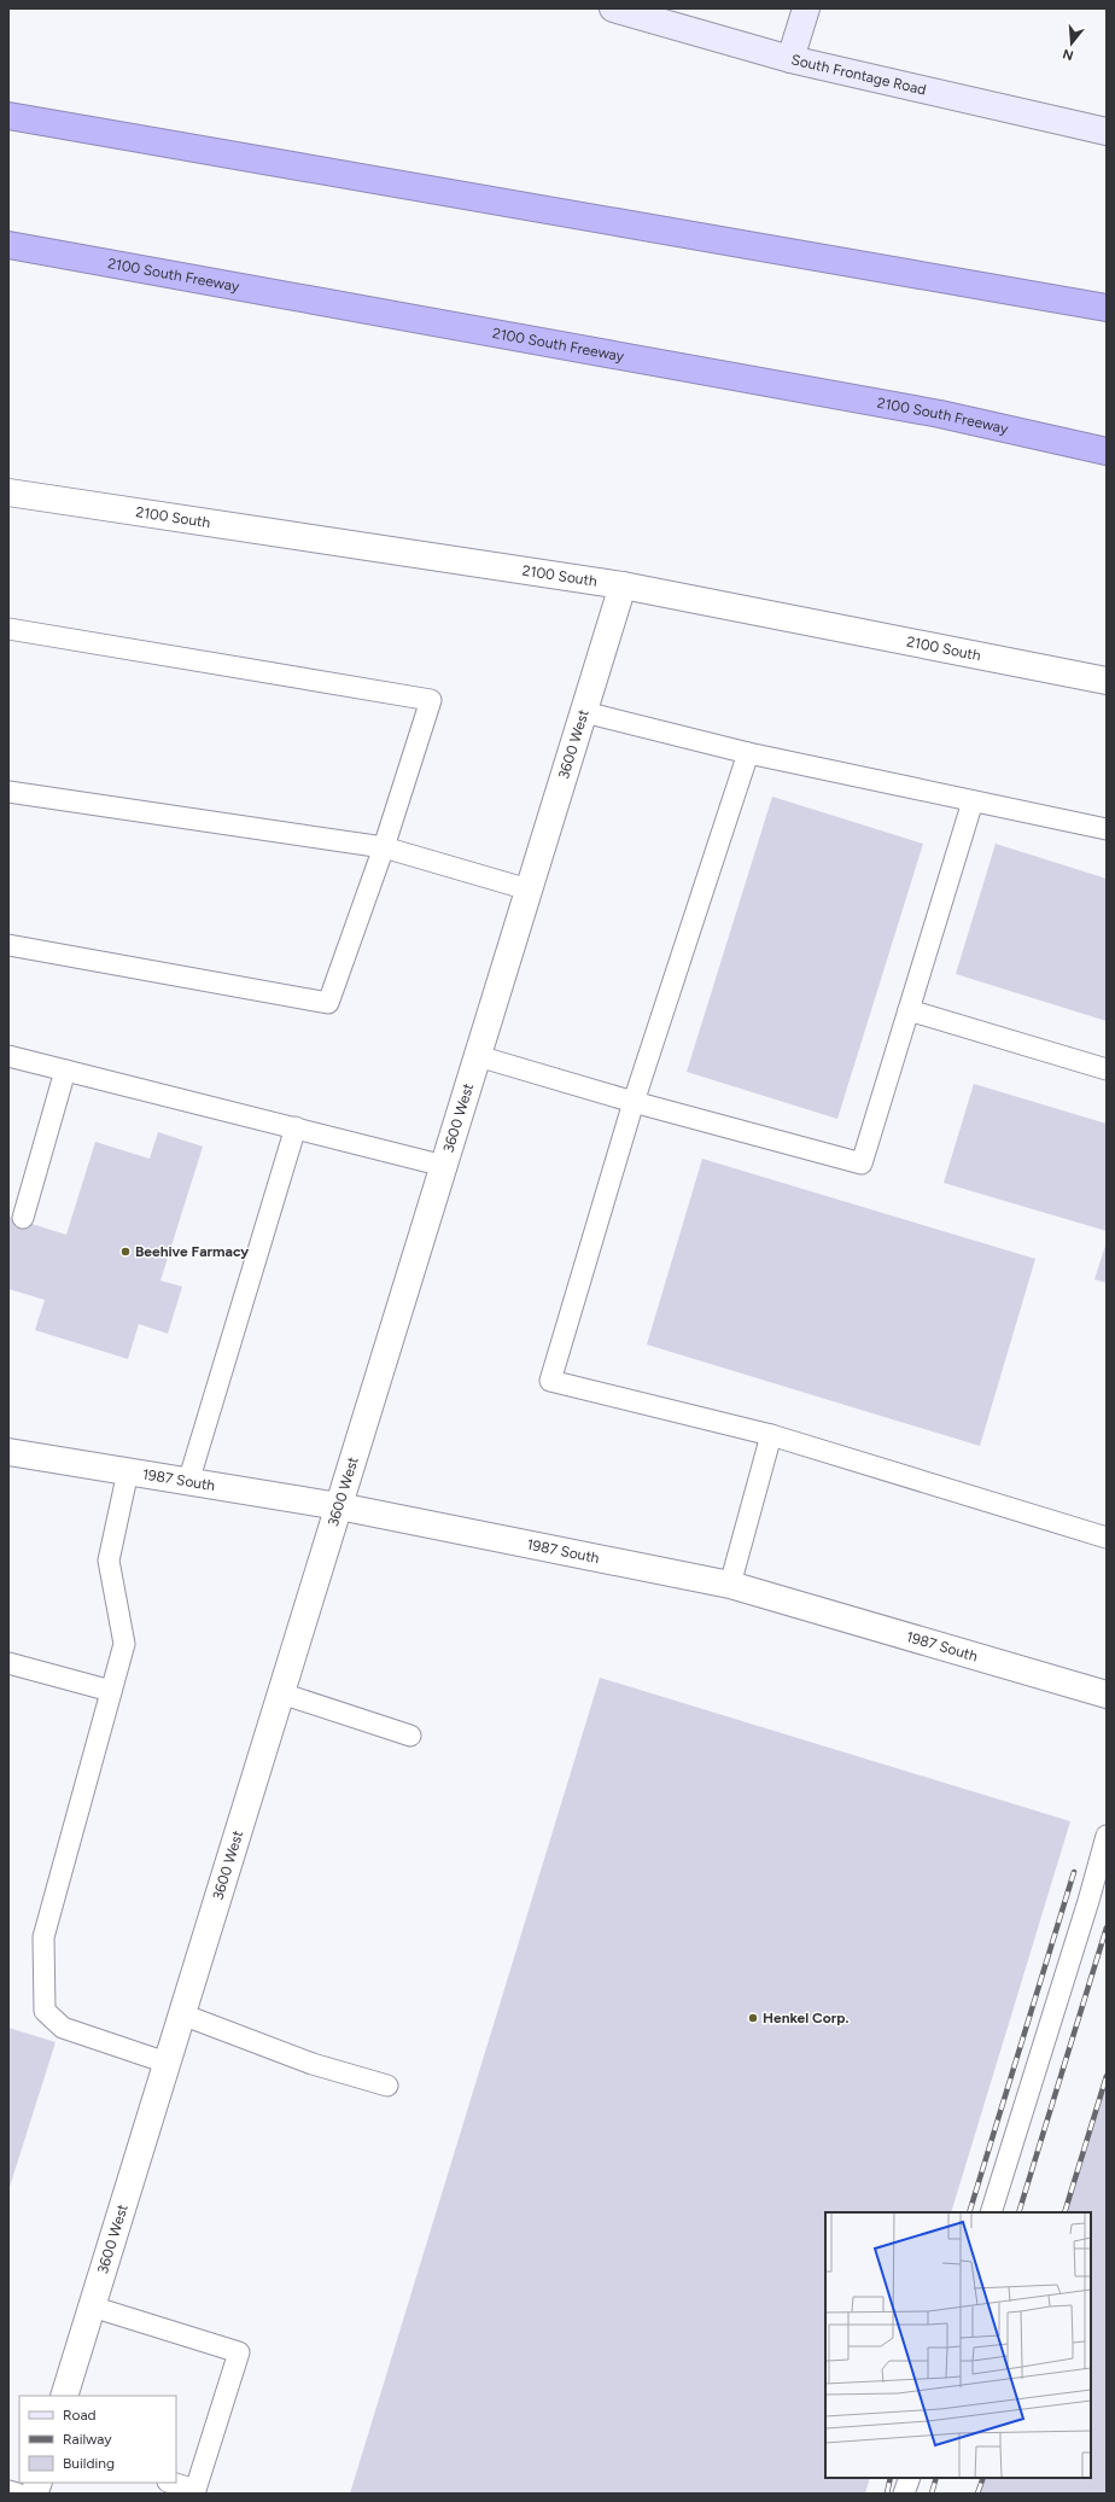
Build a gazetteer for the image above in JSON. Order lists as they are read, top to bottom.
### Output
{
  "streets": {
    "highway": ["2100 South Freeway"],
    "street": [
      "South Frontage Road",
      "2100 South",
      "3600 West",
      "1987 South"
    ]
  },
  "crossings": [
    ["2100 South", "3600 West"],
    ["3600 West", "1987 South"]
  ],
  "places": ["Beehive Farmacy", "Henkel Corp."],
  "legend": ["Road", "Railway", "Building"],
  "north": "bottom"
}
